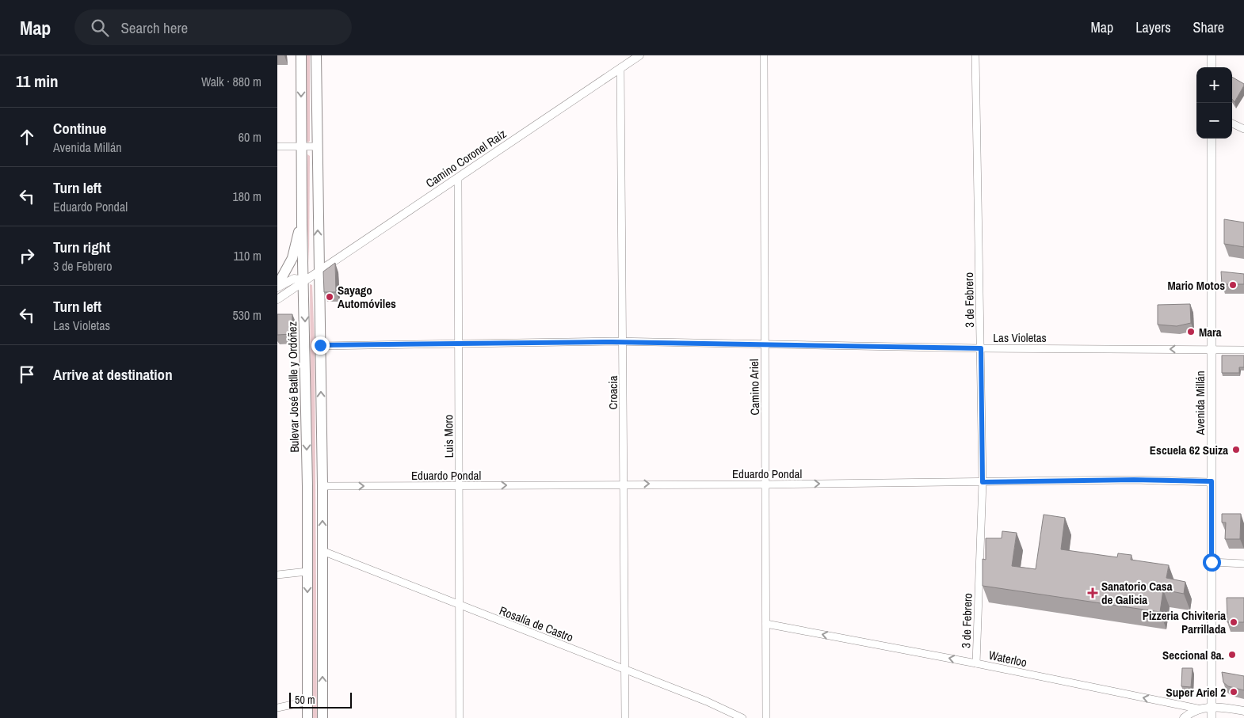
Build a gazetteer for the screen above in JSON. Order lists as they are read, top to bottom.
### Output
{
  "streets": {
    "main road": ["Bulevar José Batlle y Ordóñez", "Avenida Millán"],
    "street": [
      "Camino Coronel Raíz",
      "3 de Febrero",
      "Las Violetas",
      "Camino Ariel",
      "Croacia",
      "Luis Moro",
      "Eduardo Pondal",
      "Rosalía de Castro",
      "Waterloo"
    ]
  },
  "crossings": [
    ["Camino Coronel Raíz", "Bulevar José Batlle y Ordóñez"],
    ["Camino Coronel Raíz", "Croacia"],
    ["Camino Coronel Raíz", "Luis Moro"],
    ["3 de Febrero", "Las Violetas"],
    ["3 de Febrero", "Eduardo Pondal"],
    ["3 de Febrero", "Waterloo"],
    ["Las Violetas", "Camino Ariel"],
    ["Las Violetas", "Croacia"],
    ["Las Violetas", "Avenida Millán"],
    ["Las Violetas", "Luis Moro"],
    ["Camino Ariel", "Eduardo Pondal"],
    ["Camino Ariel", "Waterloo"],
    ["Croacia", "Eduardo Pondal"],
    ["Croacia", "Rosalía de Castro"],
    ["Avenida Millán", "Eduardo Pondal"],
    ["Luis Moro", "Eduardo Pondal"],
    ["Luis Moro", "Rosalía de Castro"]
  ],
  "one_way": ["Eduardo Pondal", "Waterloo"],
  "places": {
    "other": [
      "Mario Motos",
      "Sayago Automóviles",
      "Mara",
      "Escuela 62 Suiza",
      "Pizzeria Chiviteria Parrillada",
      "Seccional 8a.",
      "Super Ariel 2"
    ],
    "health": ["Sanatorio Casa de Galicia"]
  },
  "scale_bar": "50 m",
  "page": {
    "header": "Map",
    "search": "Search here",
    "nav": ["Map", "Layers", "Share"],
    "heading": ["11 min", "Walk · 880 m"],
    "map_buttons": ["+", "−"],
    "list": [
      ["Continue", "Avenida Millán", "60 m"],
      ["Turn left", "Eduardo Pondal", "180 m"],
      ["Turn right", "3 de Febrero", "110 m"],
      ["Turn left", "Las Violetas", "530 m"],
      "Arrive at destination"
    ],
    "scale": "50 m"
  }
}
